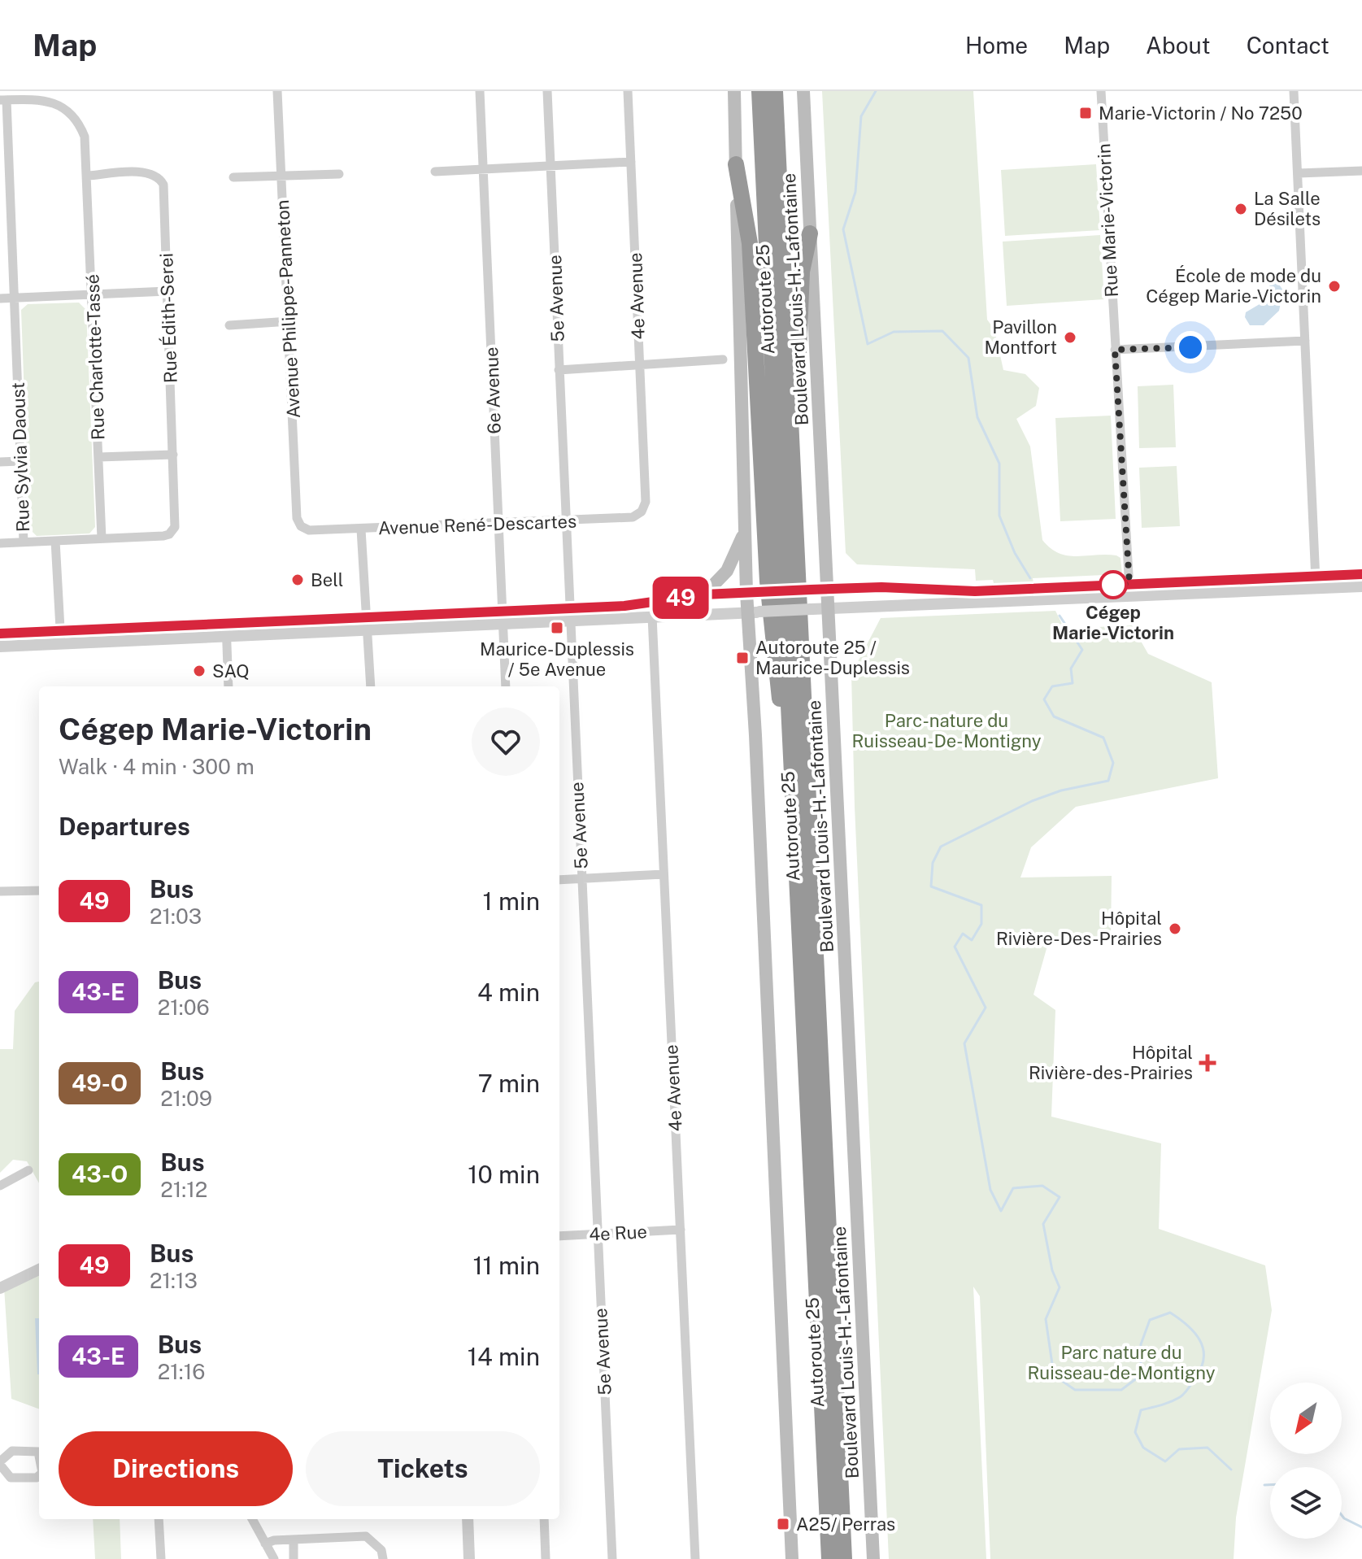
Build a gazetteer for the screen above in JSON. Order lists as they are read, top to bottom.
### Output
{
  "streets": {
    "highway": ["Autoroute 25"],
    "main road": ["Boulevard Louis-H.-Lafontaine"],
    "street": [
      "Rue Marie-Victorin",
      "4e Avenue",
      "5e Avenue",
      "Avenue Philippe-Panneton",
      "Rue Édith-Serei",
      "Rue Charlotte-Tassé",
      "6e Avenue",
      "Rue Sylvia Daoust",
      "Avenue René-Descartes",
      "4e Rue"
    ]
  },
  "crossings": [
    ["4e Avenue", "Avenue René-Descartes"],
    ["4e Avenue", "4e Rue"],
    ["5e Avenue", "Avenue René-Descartes"],
    ["5e Avenue", "4e Rue"],
    ["Avenue Philippe-Panneton", "Avenue René-Descartes"],
    ["Rue Édith-Serei", "Rue Charlotte-Tassé"],
    ["Rue Charlotte-Tassé", "Rue Sylvia Daoust"],
    ["6e Avenue", "Avenue René-Descartes"]
  ],
  "parks": ["Parc-nature du Ruisseau-De-Montigny", "Parc nature du Ruisseau-de-Montigny"],
  "places": {
    "transit": [
      "Marie-Victorin / No 7250",
      "Maurice-Duplessis / 5e Avenue",
      "Autoroute 25 / Maurice-Duplessis",
      "A25/ Perras"
    ],
    "other": [
      "La Salle Désilets",
      "École de mode du Cégep Marie-Victorin",
      "Pavillon Montfort",
      "Bell",
      "Cégep Marie-Victorin",
      "SAQ",
      "Hôpital Rivière-Des-Prairies"
    ],
    "health": ["Hôpital Rivière-des-Prairies"]
  },
  "lines": ["bus line 49"],
  "north": "bottom left",
  "page": {
    "header": "Map",
    "nav": [
      "Home",
      "Map",
      "About",
      "Contact"
    ],
    "on_map": "49",
    "heading": [
      ["Cégep Marie-Victorin", "Walk · 4 min · 300 m"],
      "Departures"
    ],
    "list": [
      {
        "mark": "49",
        "name": "Bus",
        "note": "21:03",
        "value": "1 min"
      },
      {
        "mark": "43-E",
        "name": "Bus",
        "note": "21:06",
        "value": "4 min"
      },
      {
        "mark": "49-O",
        "name": "Bus",
        "note": "21:09",
        "value": "7 min"
      },
      {
        "mark": "43-O",
        "name": "Bus",
        "note": "21:12",
        "value": "10 min"
      },
      {
        "mark": "49",
        "name": "Bus",
        "note": "21:13",
        "value": "11 min"
      },
      {
        "mark": "43-E",
        "name": "Bus",
        "note": "21:16",
        "value": "14 min"
      }
    ],
    "buttons": ["Directions", "Tickets"]
  }
}
